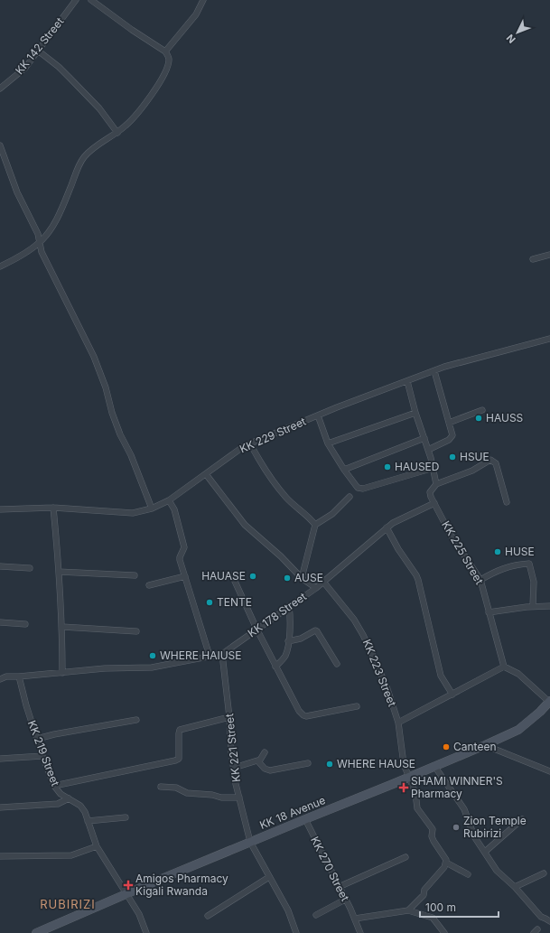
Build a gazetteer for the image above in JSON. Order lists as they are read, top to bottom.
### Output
{
  "streets": {
    "main road": ["KK 18 Avenue"],
    "street": [
      "KK 142 Street",
      "KK 229 Street",
      "KK 225 Street",
      "KK 178 Street",
      "KK 223 Street",
      "KK 221 Street",
      "KK 219 Street",
      "KK 270 Street"
    ]
  },
  "crossings": [
    ["KK 229 Street", "KK 225 Street"],
    ["KK 225 Street", "KK 178 Street"],
    ["KK 178 Street", "KK 223 Street"],
    ["KK 178 Street", "KK 221 Street"],
    ["KK 178 Street", "KK 219 Street"],
    ["KK 223 Street", "KK 18 Avenue"],
    ["KK 221 Street", "KK 18 Avenue"],
    ["KK 219 Street", "KK 18 Avenue"],
    ["KK 18 Avenue", "KK 270 Street"]
  ],
  "districts": ["RUBIRIZI"],
  "places": {
    "other": [
      "HAUSS",
      "HSUE",
      "HAUSED",
      "HUSE",
      "HAUASE",
      "AUSE",
      "TENTE",
      "WHERE HAIUSE",
      "Canteen",
      "WHERE HAUSE",
      "Zion Temple Rubirizi"
    ],
    "health": ["SHAMI WINNER'S Pharmacy", "Amigos Pharmacy Kigali Rwanda"]
  },
  "scale_bar": "100 m",
  "north": "bottom left"
}
